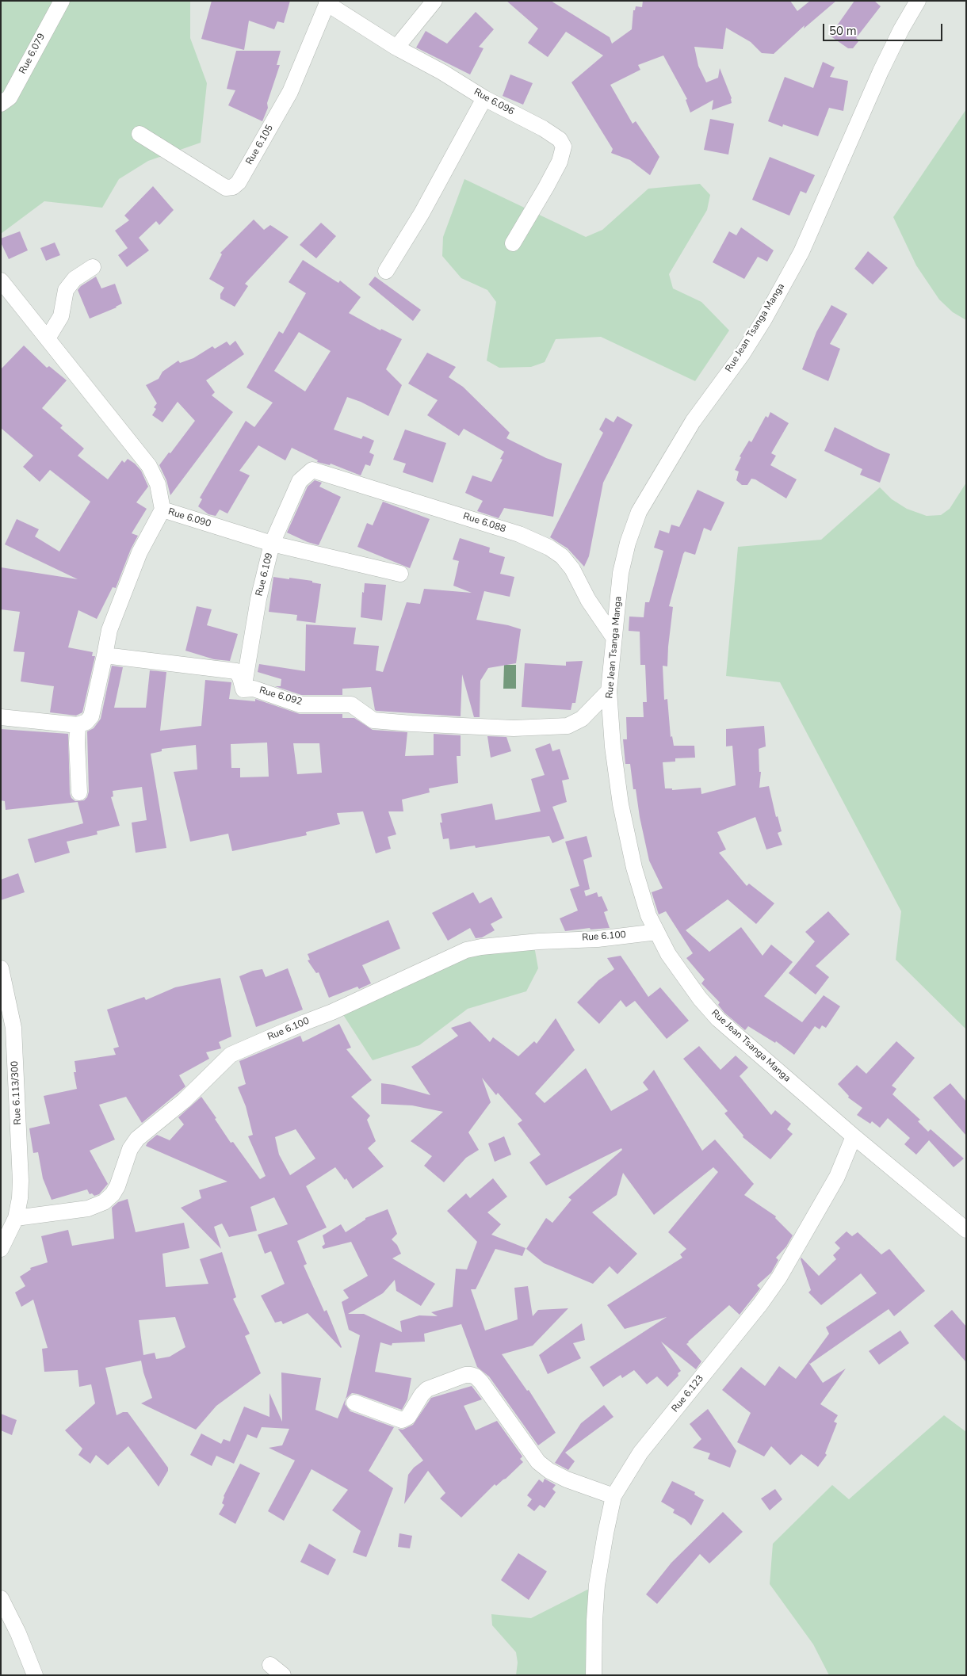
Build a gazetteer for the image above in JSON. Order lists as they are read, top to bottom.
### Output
{
  "streets": {
    "street": [
      "Rue 6.079",
      "Rue 6.096",
      "Rue 6.105",
      "Rue Jean Tsanga Manga",
      "Rue 6.090",
      "Rue 6.088",
      "Rue 6.109",
      "Rue 6.092",
      "Rue 6.100",
      "Rue 6.113/300",
      "Rue 6.123"
    ]
  },
  "crossings": [
    ["Rue 6.096", "Rue 6.105"],
    ["Rue Jean Tsanga Manga", "Rue 6.088"],
    ["Rue Jean Tsanga Manga", "Rue 6.092"],
    ["Rue Jean Tsanga Manga", "Rue 6.100"],
    ["Rue Jean Tsanga Manga", "Rue 6.123"],
    ["Rue 6.090", "Rue 6.109"],
    ["Rue 6.088", "Rue 6.109"],
    ["Rue 6.109", "Rue 6.092"],
    ["Rue 6.100", "Rue 6.113/300"]
  ],
  "scale_bar": "50 m"
}
